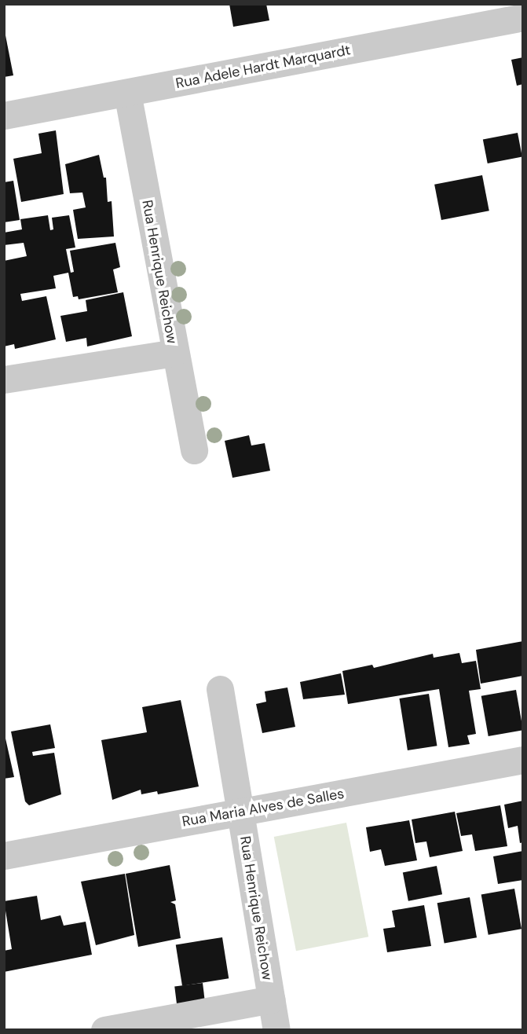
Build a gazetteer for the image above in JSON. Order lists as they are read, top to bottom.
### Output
{
  "streets": {
    "street": ["Rua Adele Hardt Marquardt", "Rua Henrique Reichow", "Rua Maria Alves de Salles"]
  },
  "crossings": [
    ["Rua Adele Hardt Marquardt", "Rua Henrique Reichow"],
    ["Rua Henrique Reichow", "Rua Maria Alves de Salles"]
  ]
}
